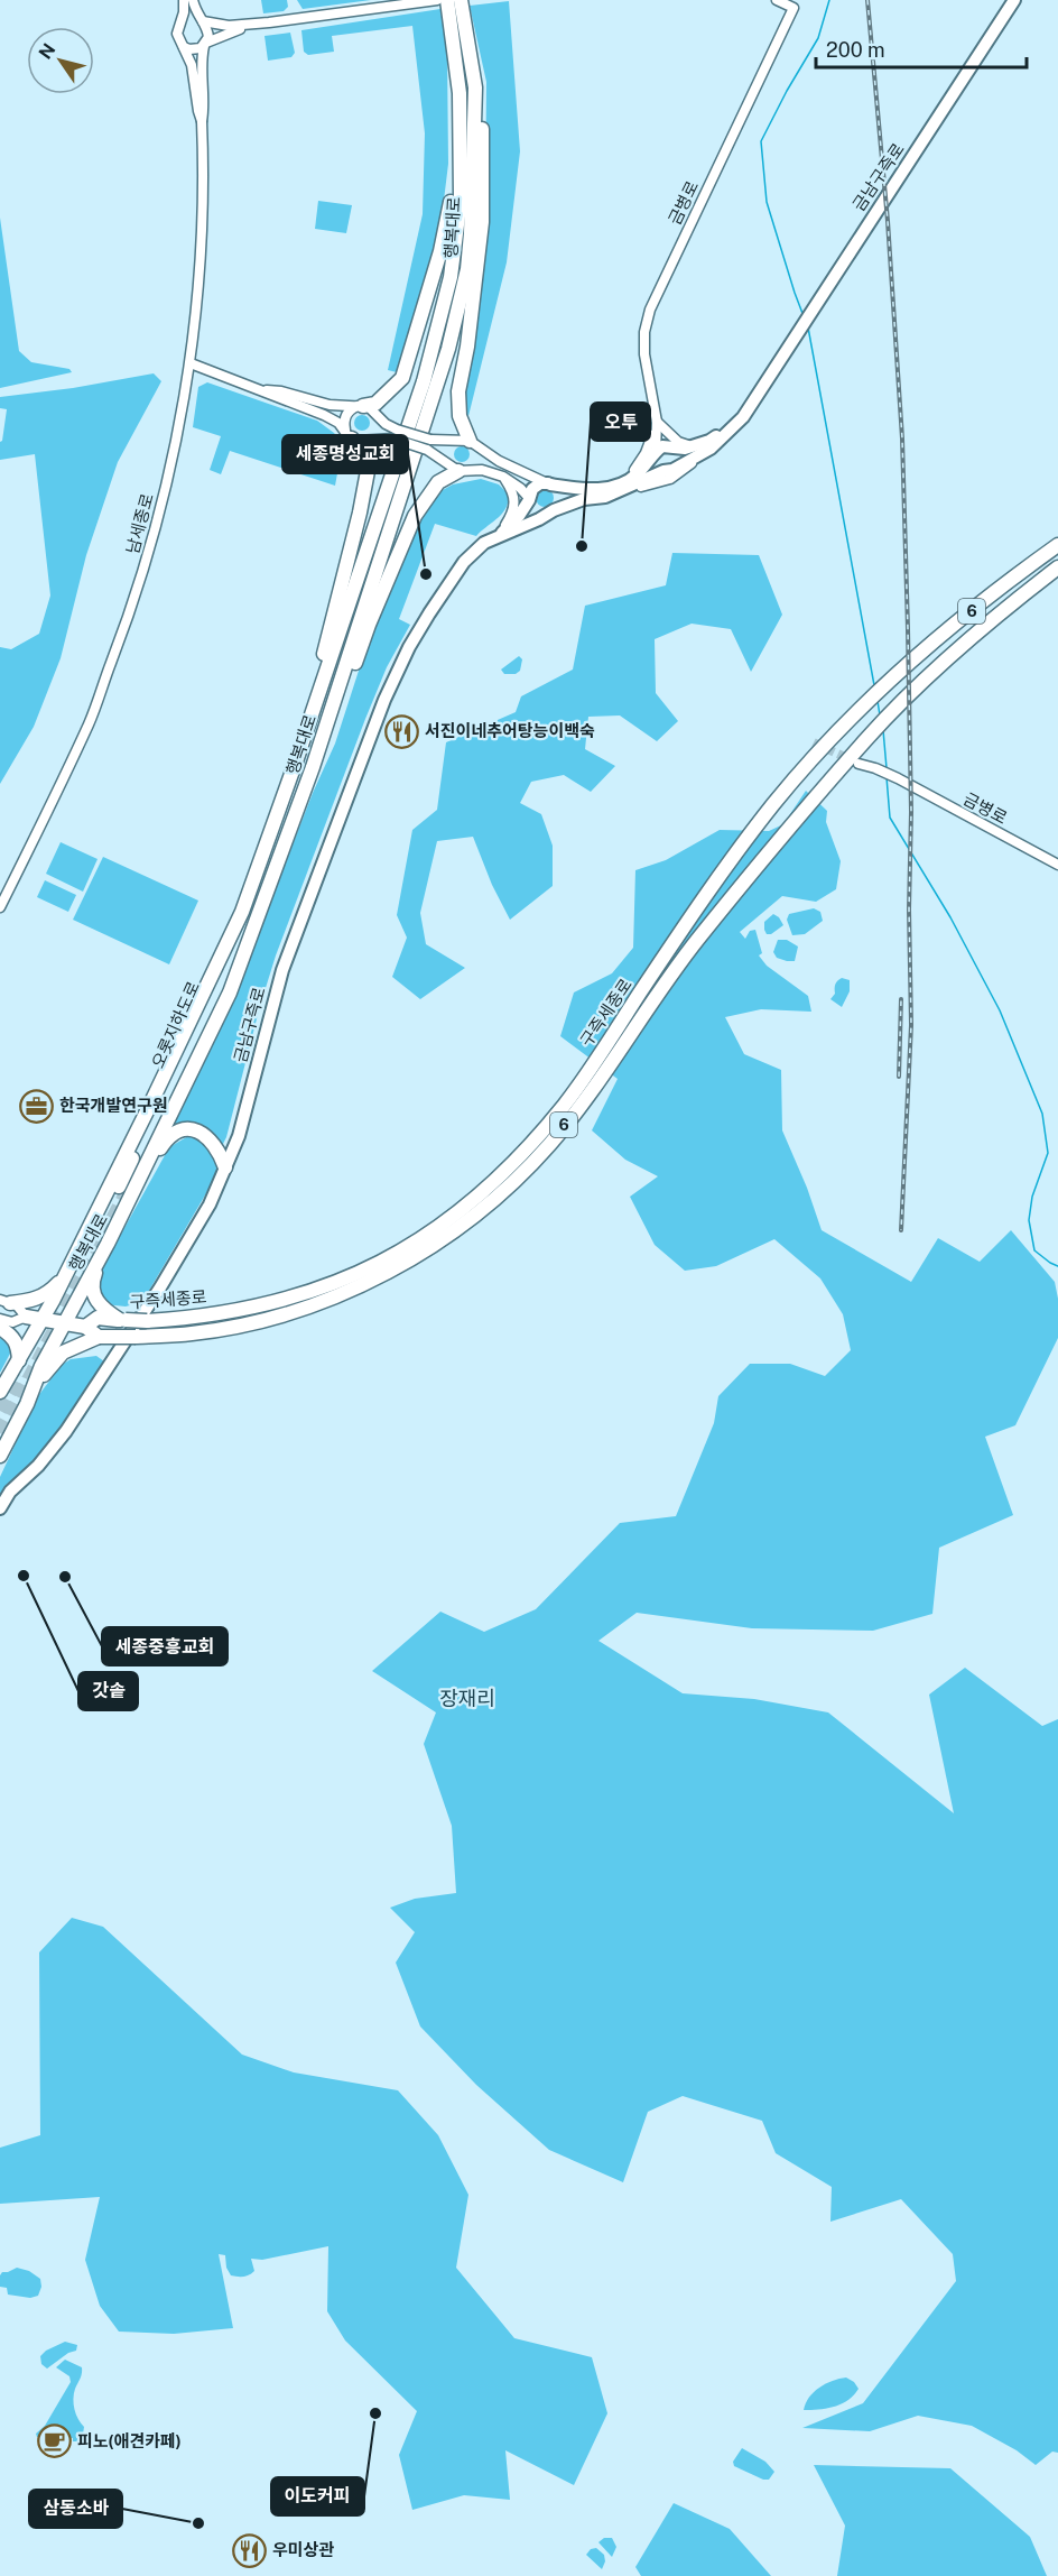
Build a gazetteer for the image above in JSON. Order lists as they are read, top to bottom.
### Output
{
  "streets": {
    "highway": [
      "행복대로",
      "6",
      "구즉세종로",
      "오롯지하도로"
    ],
    "main road": ["금남구즉로"],
    "street": ["금병로", "남세종로"]
  },
  "crossings": [
    ["행복대로", "구즉세종로"],
    ["행복대로", "오롯지하도로"]
  ],
  "districts": ["장재리"],
  "places": {
    "other": [
      "오투",
      "세종명성교회",
      "갓솥",
      "세종중흥교회",
      "이도커피",
      "삼동소바"
    ],
    "restaurant": ["서진이네추어탕능이백숙", "우미상관"],
    "office": ["한국개발연구원"],
    "cafe": ["피노(애견카페)"]
  },
  "scale_bar": "200 m",
  "north": "top left"
}
